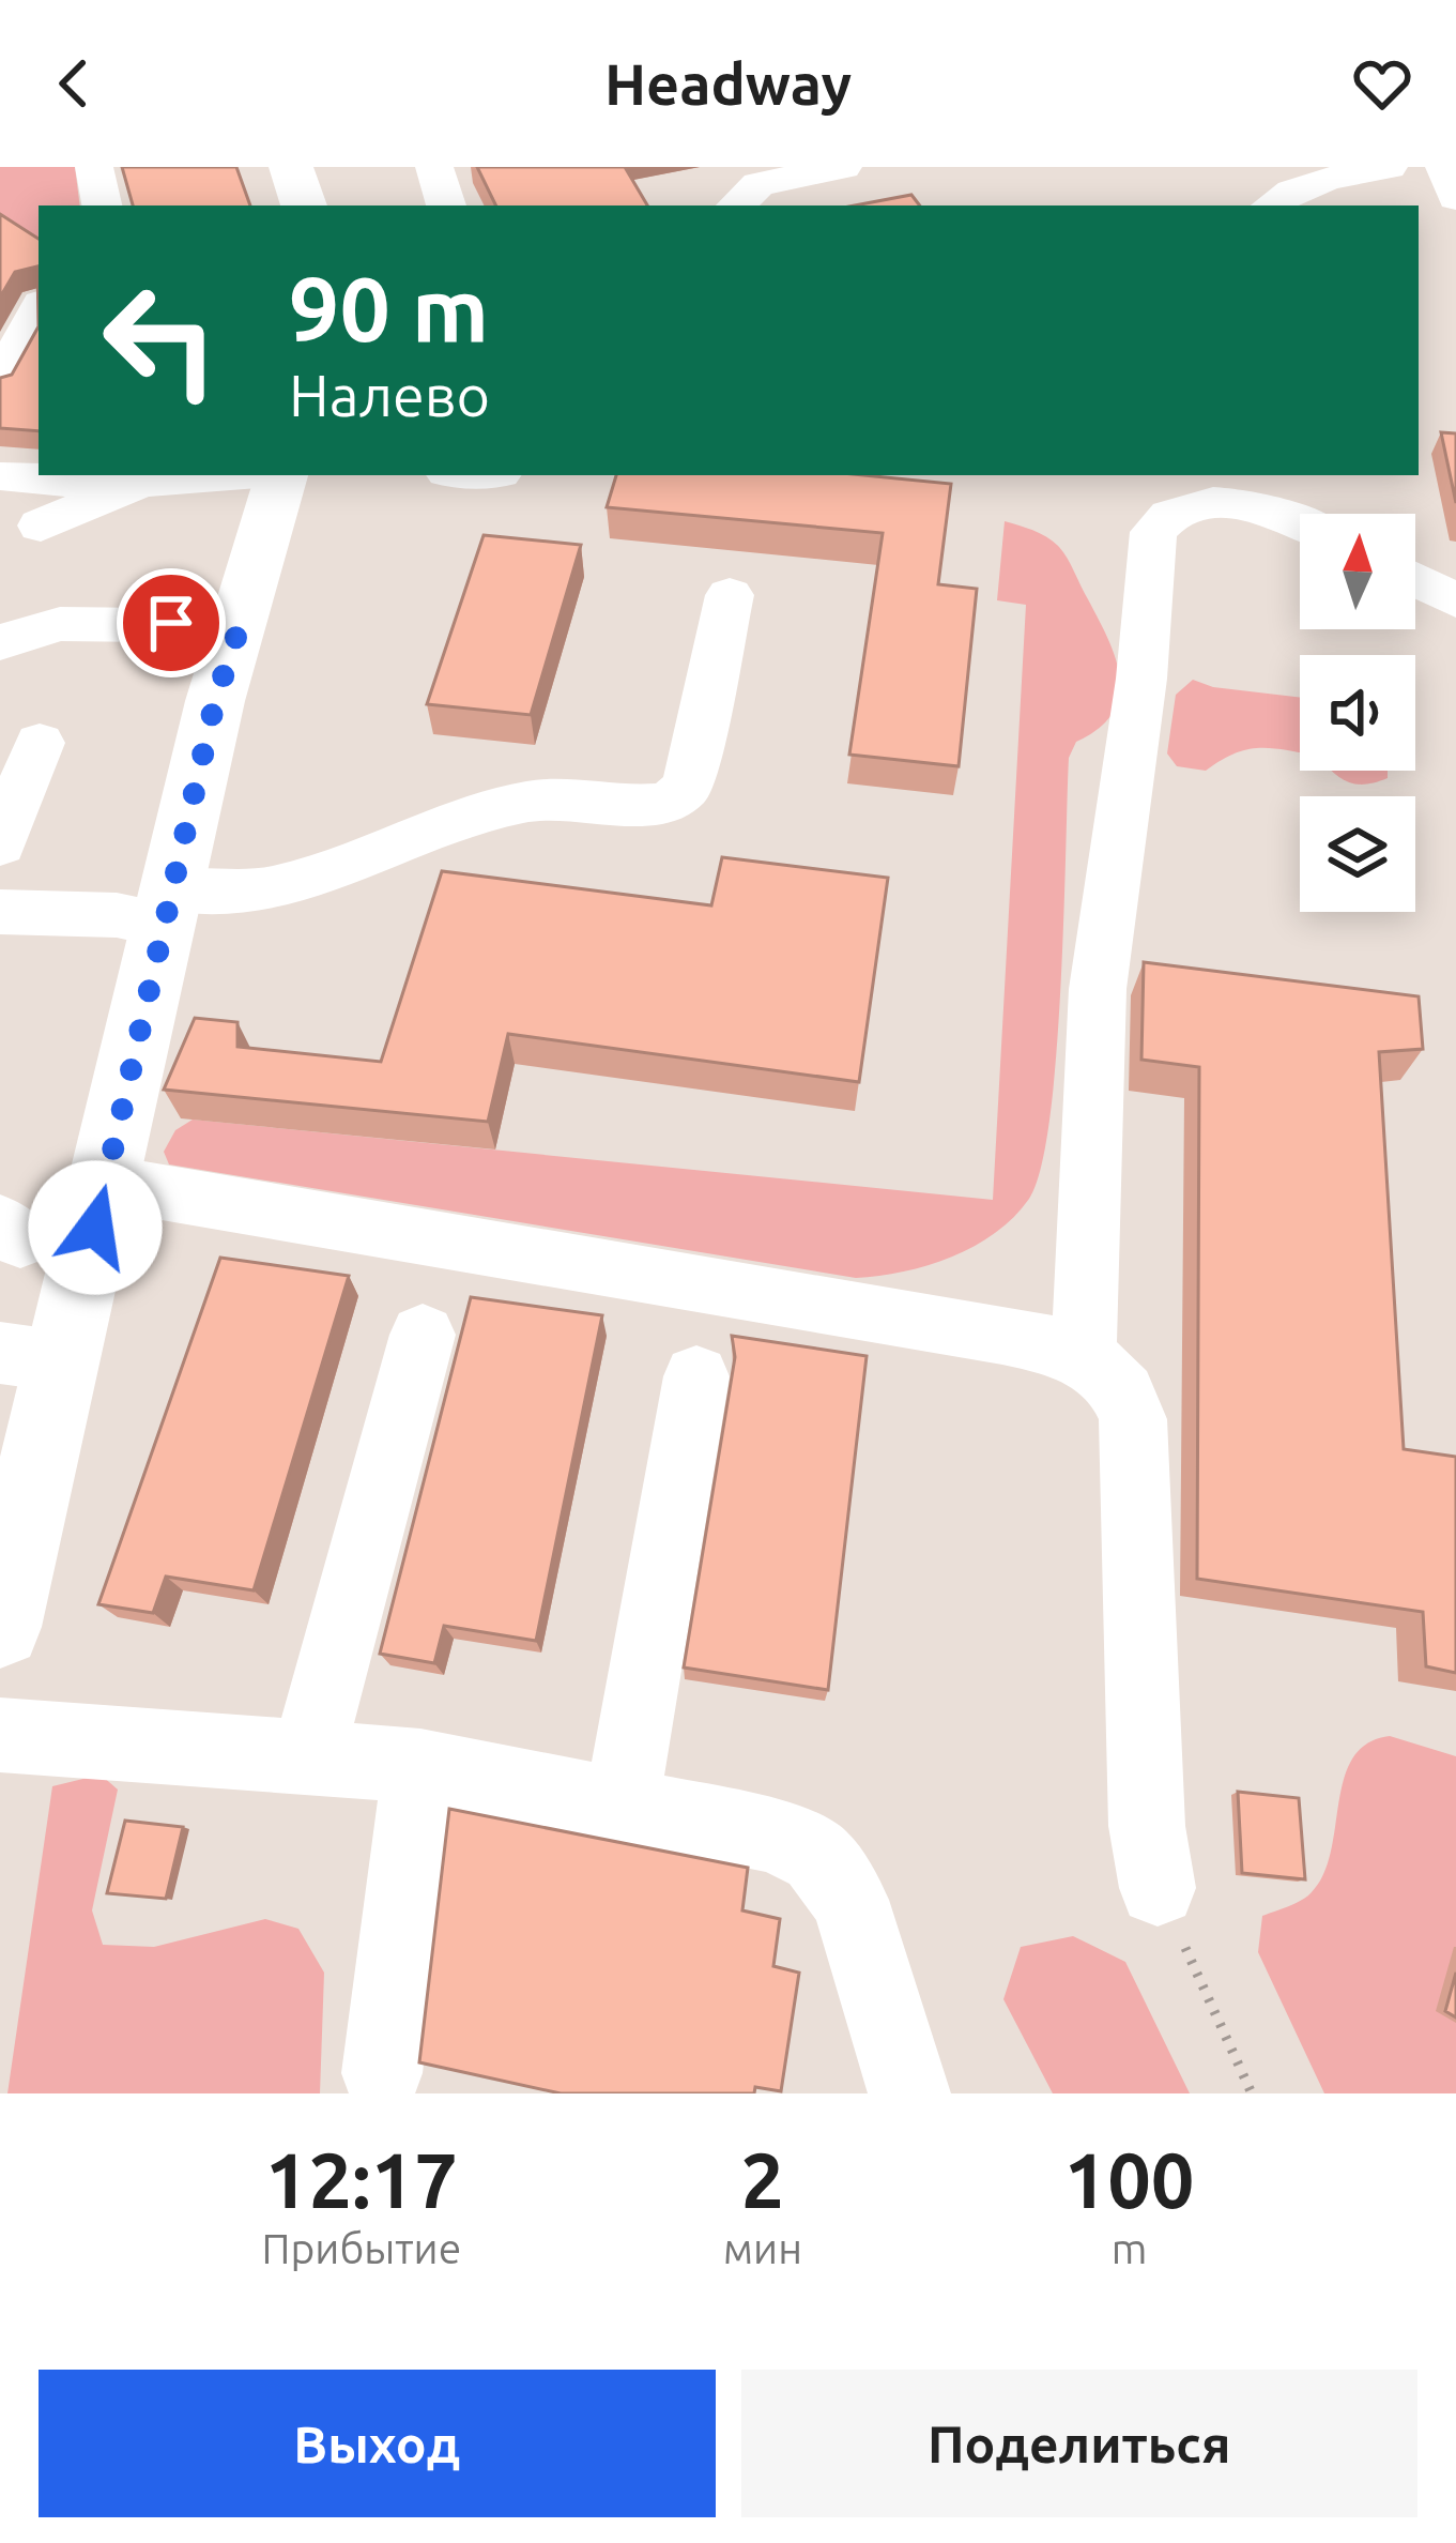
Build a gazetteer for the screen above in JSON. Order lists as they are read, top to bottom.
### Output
{
  "north": "top",
  "page": {
    "header": "Headway",
    "turn": ["90 m", "Налево"],
    "eta": [
      "12:17",
      "Прибытие",
      "2",
      "мин",
      "100",
      "m"
    ],
    "buttons": ["Выход", "Поделиться"]
  }
}
